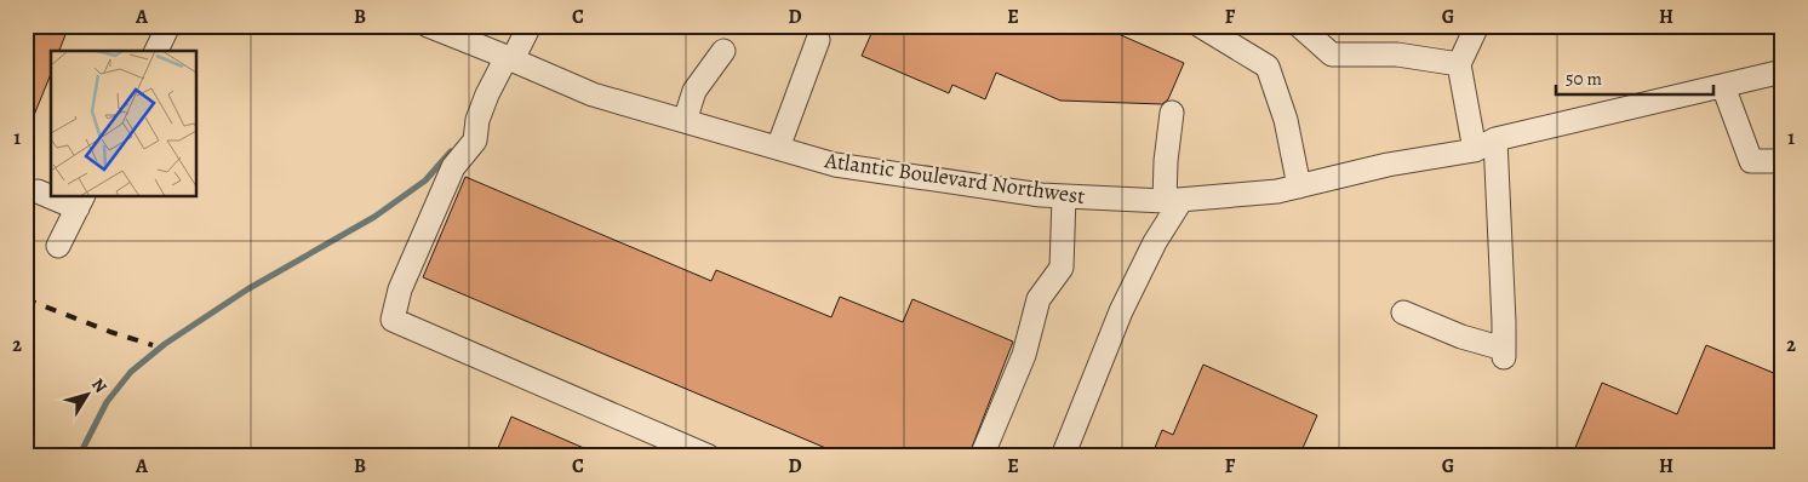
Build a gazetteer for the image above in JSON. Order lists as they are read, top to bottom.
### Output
{
  "streets": {
    "street": ["Atlantic Boulevard Northwest"]
  },
  "scale_bar": "50 m",
  "north": "top right",
  "grid": {
    "columns": [
      "A",
      "B",
      "C",
      "D",
      "E",
      "F",
      "G",
      "H"
    ],
    "rows": ["1", "2"]
  }
}
